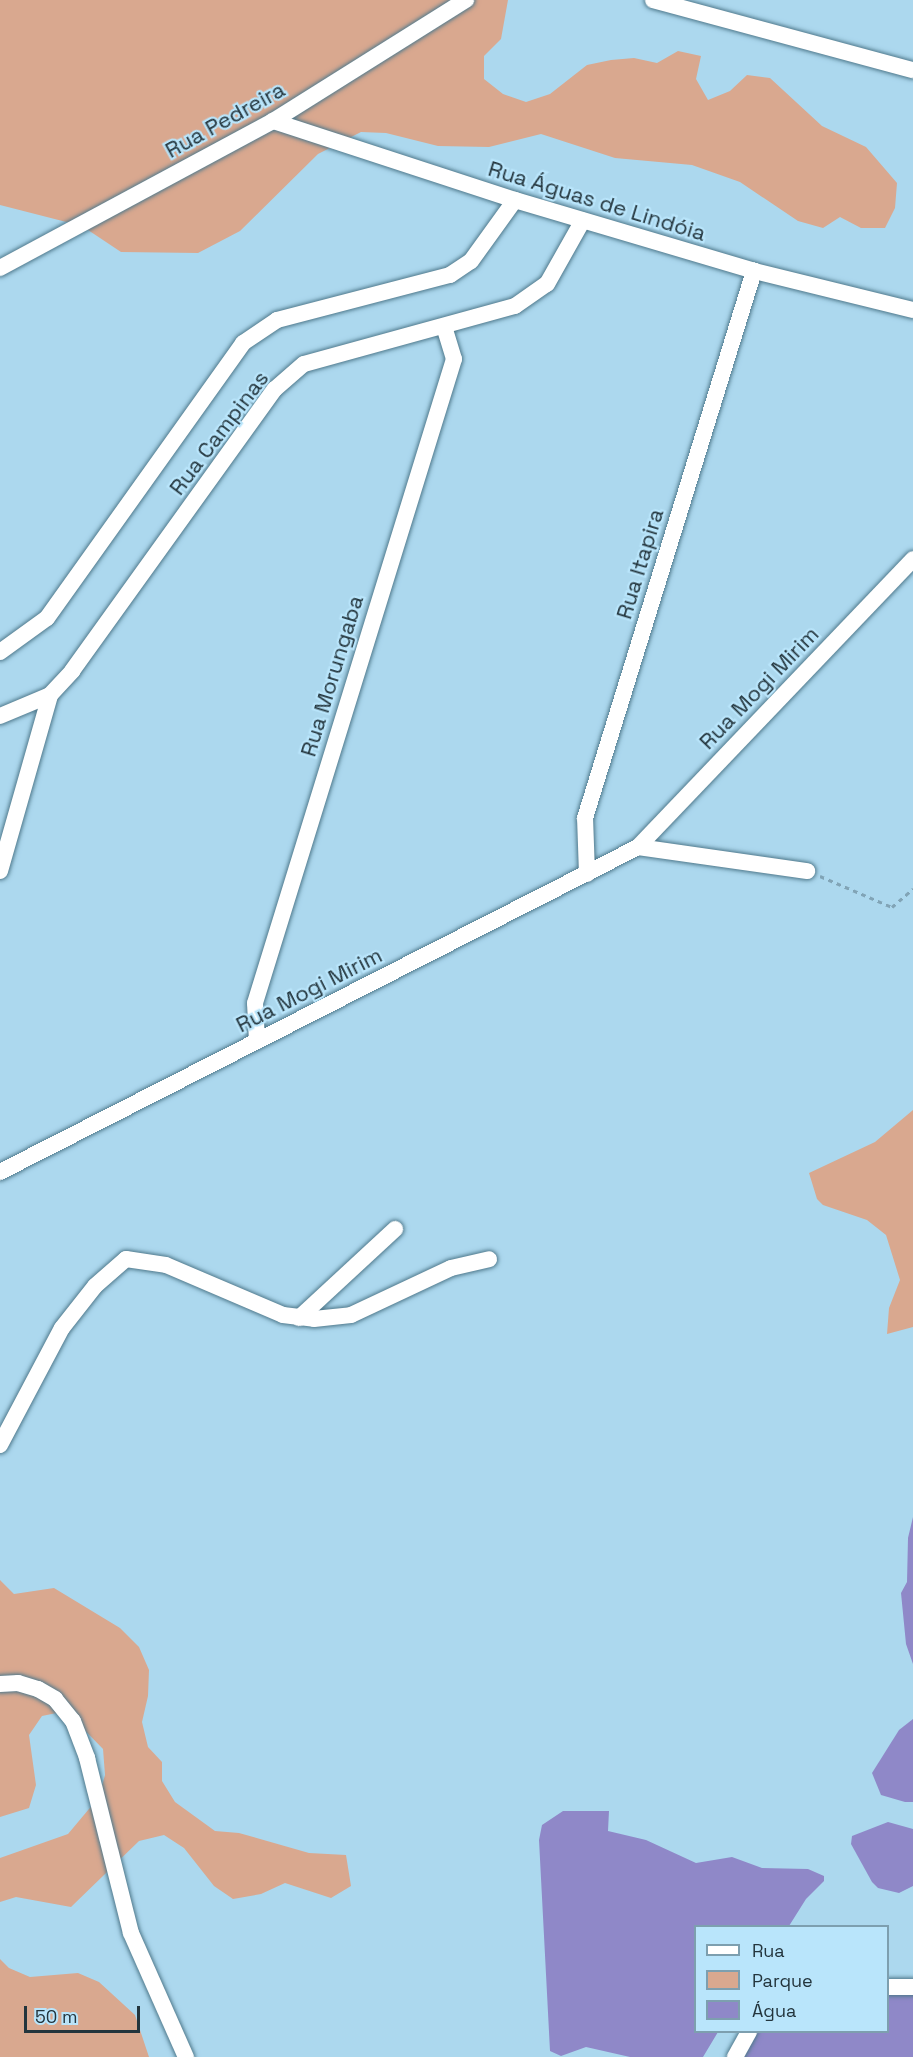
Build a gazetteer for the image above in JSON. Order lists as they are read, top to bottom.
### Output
{
  "streets": {
    "street": [
      "Rua Pedreira",
      "Rua Águas de Lindóia",
      "Rua Campinas",
      "Rua Itapira",
      "Rua Morungaba",
      "Rua Mogi Mirim"
    ]
  },
  "crossings": [
    ["Rua Pedreira", "Rua Águas de Lindóia"],
    ["Rua Águas de Lindóia", "Rua Campinas"],
    ["Rua Águas de Lindóia", "Rua Itapira"],
    ["Rua Campinas", "Rua Morungaba"],
    ["Rua Itapira", "Rua Mogi Mirim"],
    ["Rua Morungaba", "Rua Mogi Mirim"]
  ],
  "legend": ["Rua", "Parque", "Água"],
  "scale_bar": "50 m"
}
